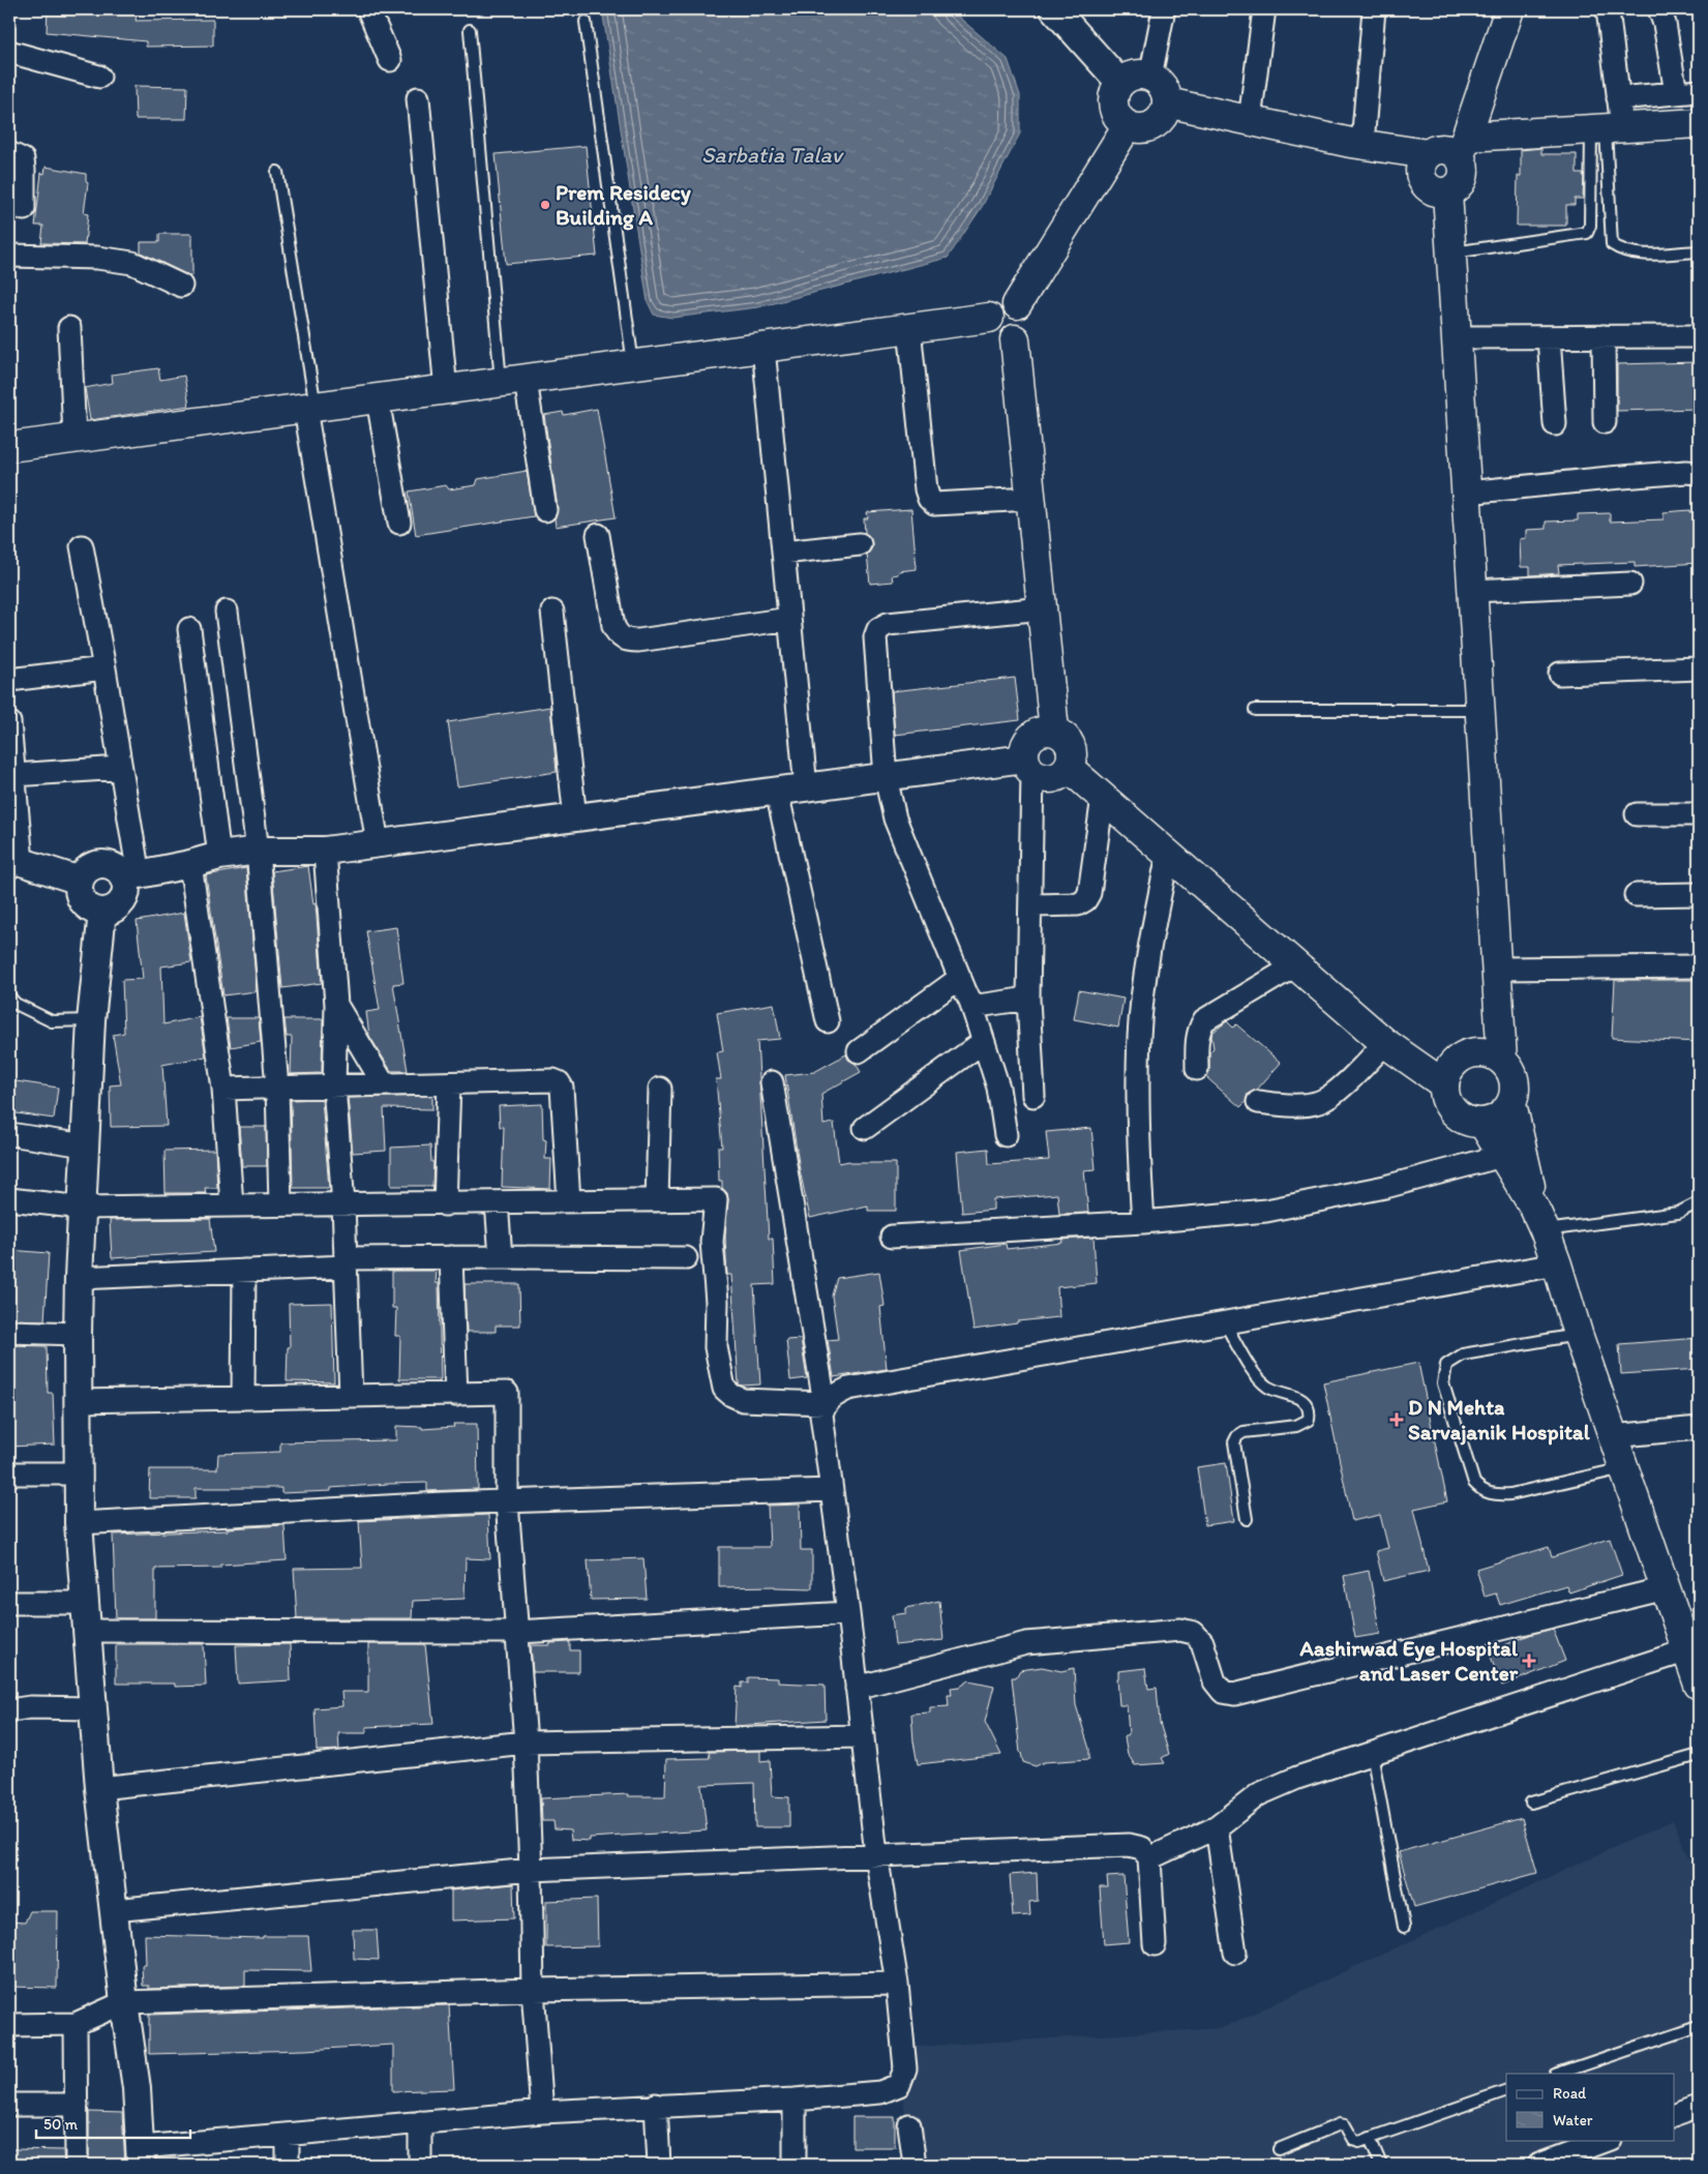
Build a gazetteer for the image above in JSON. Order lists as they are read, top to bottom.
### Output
{
  "water": ["Sarbatia Talav"],
  "places": {
    "other": ["Prem Residecy Building A"],
    "health": ["D N Mehta Sarvajanik Hospital", "Aashirwad Eye Hospital and Laser Center"]
  },
  "legend": ["Road", "Water"],
  "scale_bar": "50 m"
}
